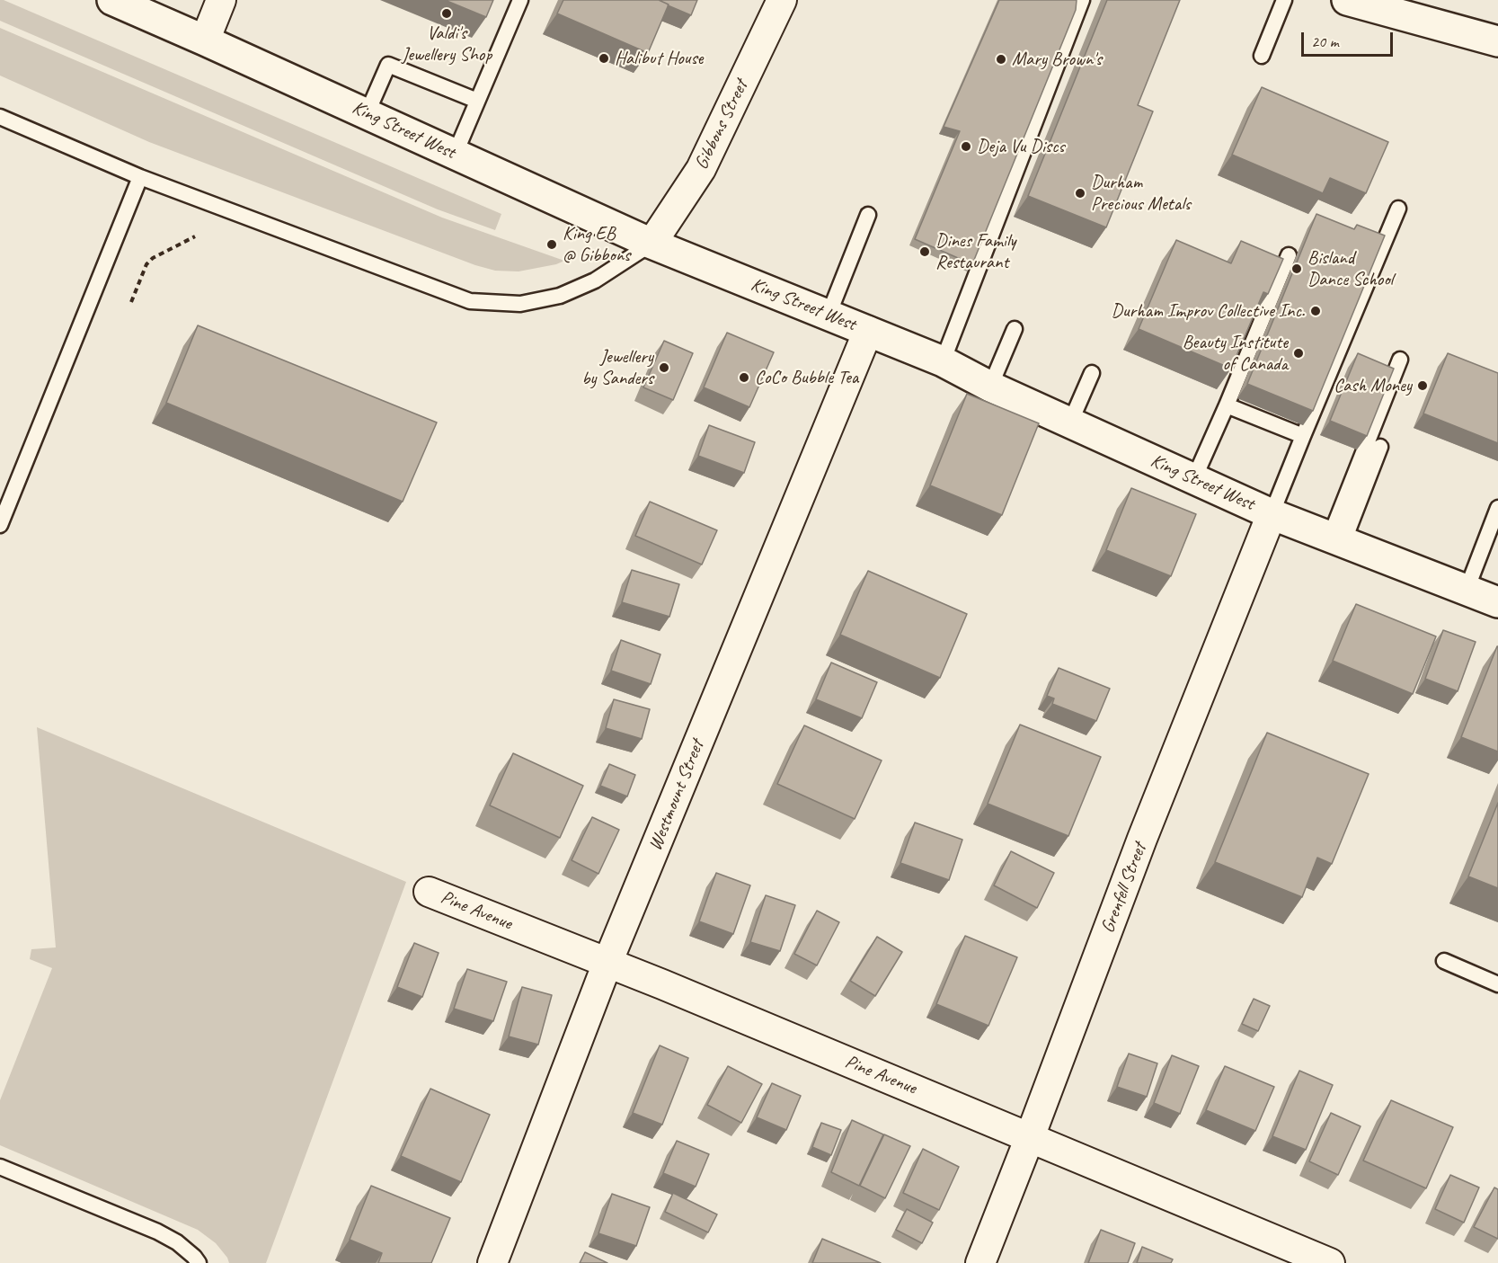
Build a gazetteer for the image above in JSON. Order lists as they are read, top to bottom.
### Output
{
  "streets": {
    "main road": ["King Street West"],
    "street": [
      "Gibbons Street",
      "Westmount Street",
      "Grenfell Street",
      "Pine Avenue"
    ]
  },
  "crossings": [
    ["Gibbons Street", "King Street West"],
    ["King Street West", "Westmount Street"],
    ["King Street West", "Grenfell Street"],
    ["Westmount Street", "Pine Avenue"],
    ["Grenfell Street", "Pine Avenue"]
  ],
  "places": [
    "Valdi's Jewellery Shop",
    "Halibut House",
    "Mary Brown's",
    "Deja Vu Discs",
    "Durham Precious Metals",
    "King EB @ Gibbons",
    "Dines Family Restaurant",
    "Bisland Dance School",
    "Durham Improv Collective Inc.",
    "Beauty Institute of Canada",
    "Jewellery by Sanders",
    "CoCo Bubble Tea",
    "Cash Money"
  ],
  "scale_bar": "20 m"
}
